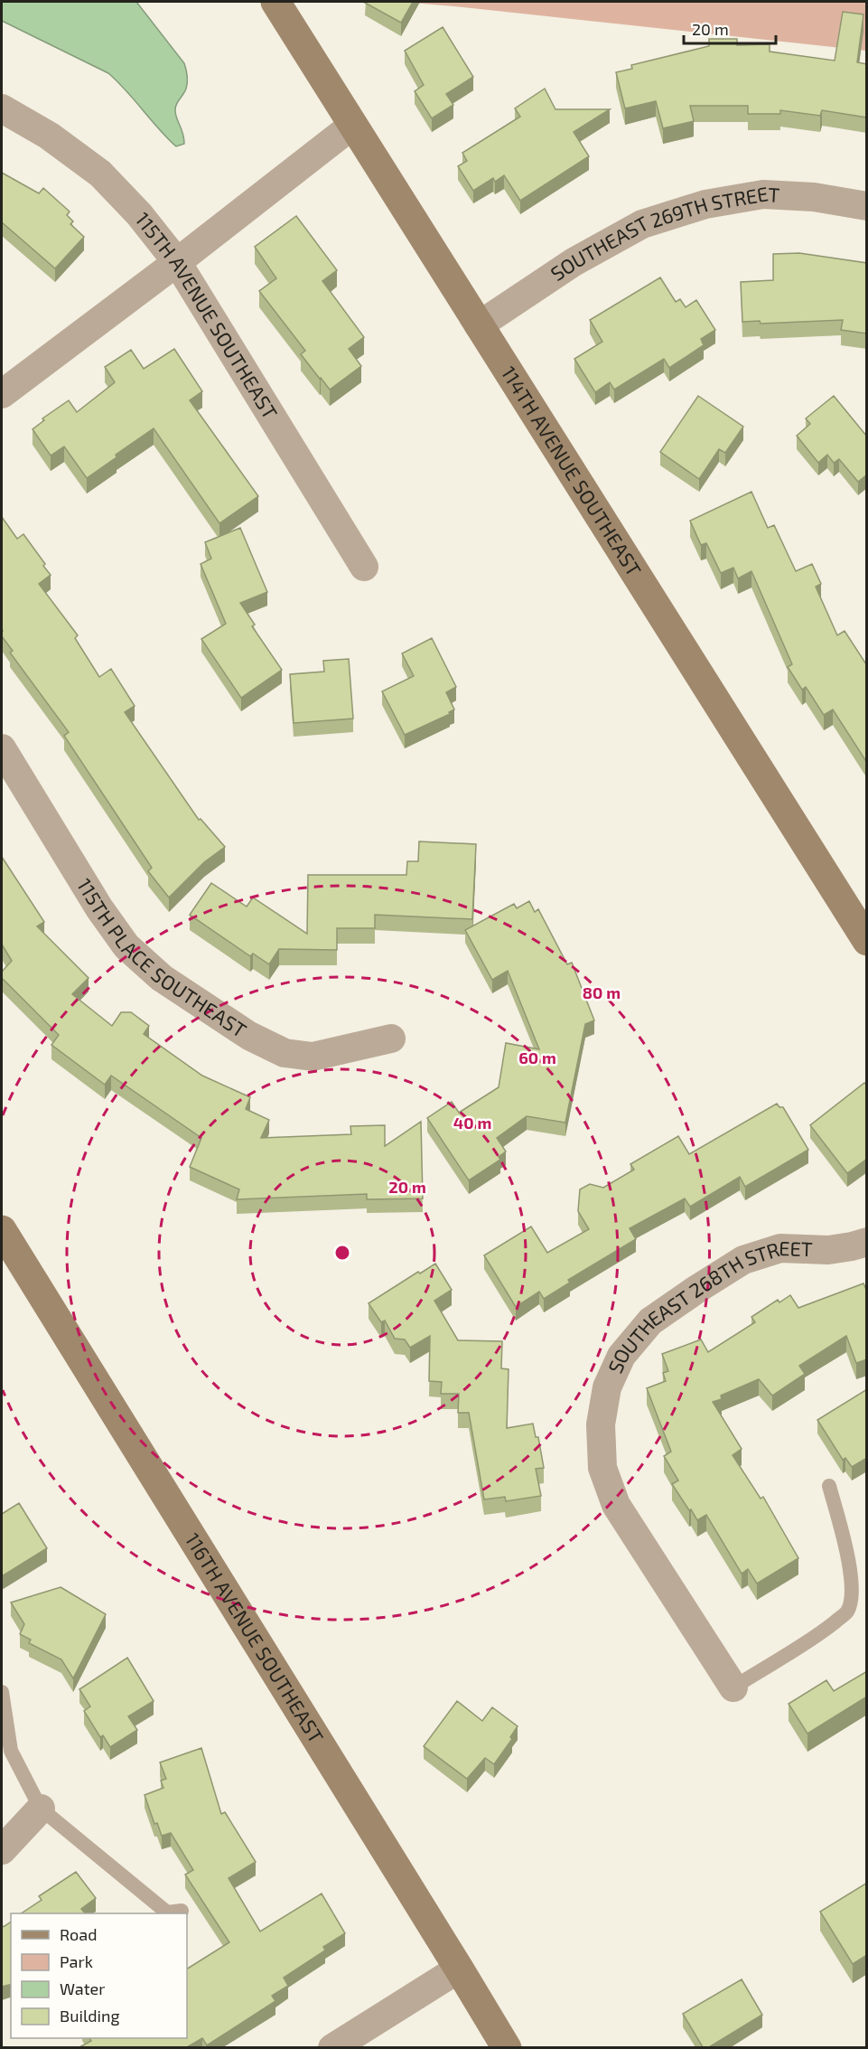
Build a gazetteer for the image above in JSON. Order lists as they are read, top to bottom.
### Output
{
  "streets": {
    "street": [
      "SOUTHEAST 269TH STREET",
      "115TH AVENUE SOUTHEAST",
      "114TH AVENUE SOUTHEAST",
      "115TH PLACE SOUTHEAST",
      "SOUTHEAST 268TH STREET",
      "116TH AVENUE SOUTHEAST"
    ]
  },
  "crossings": [
    ["SOUTHEAST 269TH STREET", "114TH AVENUE SOUTHEAST"]
  ],
  "legend": [
    "Road",
    "Park",
    "Water",
    "Building"
  ],
  "scale_bar": "20 m",
  "rings": [
    "80 m",
    "60 m",
    "40 m",
    "20 m"
  ]
}
